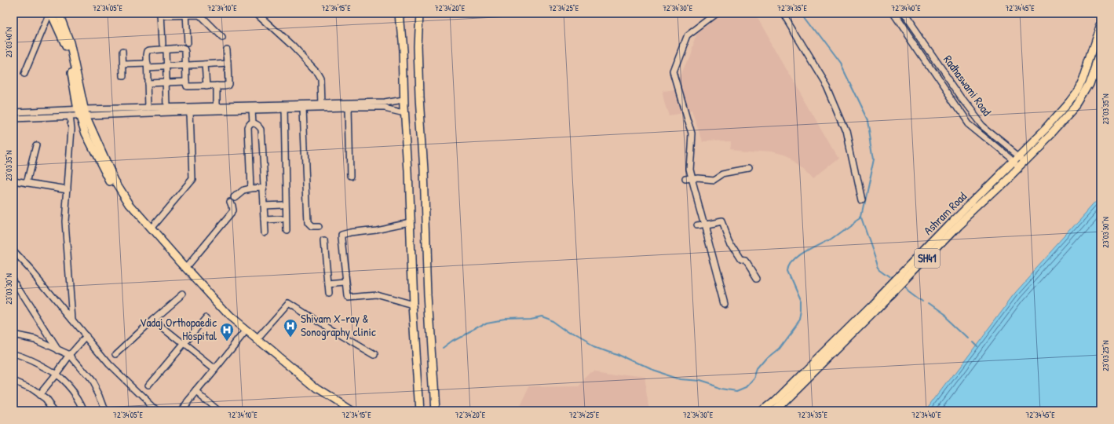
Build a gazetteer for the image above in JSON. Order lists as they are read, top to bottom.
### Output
{
  "streets": {
    "main road": ["Ashram Road", "SH41"],
    "street": ["Radhaswami Road"]
  },
  "crossings": [
    ["Radhaswami Road", "Ashram Road"]
  ],
  "places": {
    "hospital": ["Shivam X-ray & Sonography clinic", "Vadaj Orthopaedic Hospital"]
  },
  "coordinates": [
    "72°34'05\"E",
    "72°34'10\"E",
    "72°34'15\"E",
    "72°34'20\"E",
    "72°34'25\"E",
    "72°34'30\"E",
    "72°34'35\"E",
    "72°34'40\"E",
    "72°34'45\"E",
    "23°03'40\"N",
    "23°03'35\"N",
    "23°03'30\"N",
    "23°03'25\"N"
  ]
}
